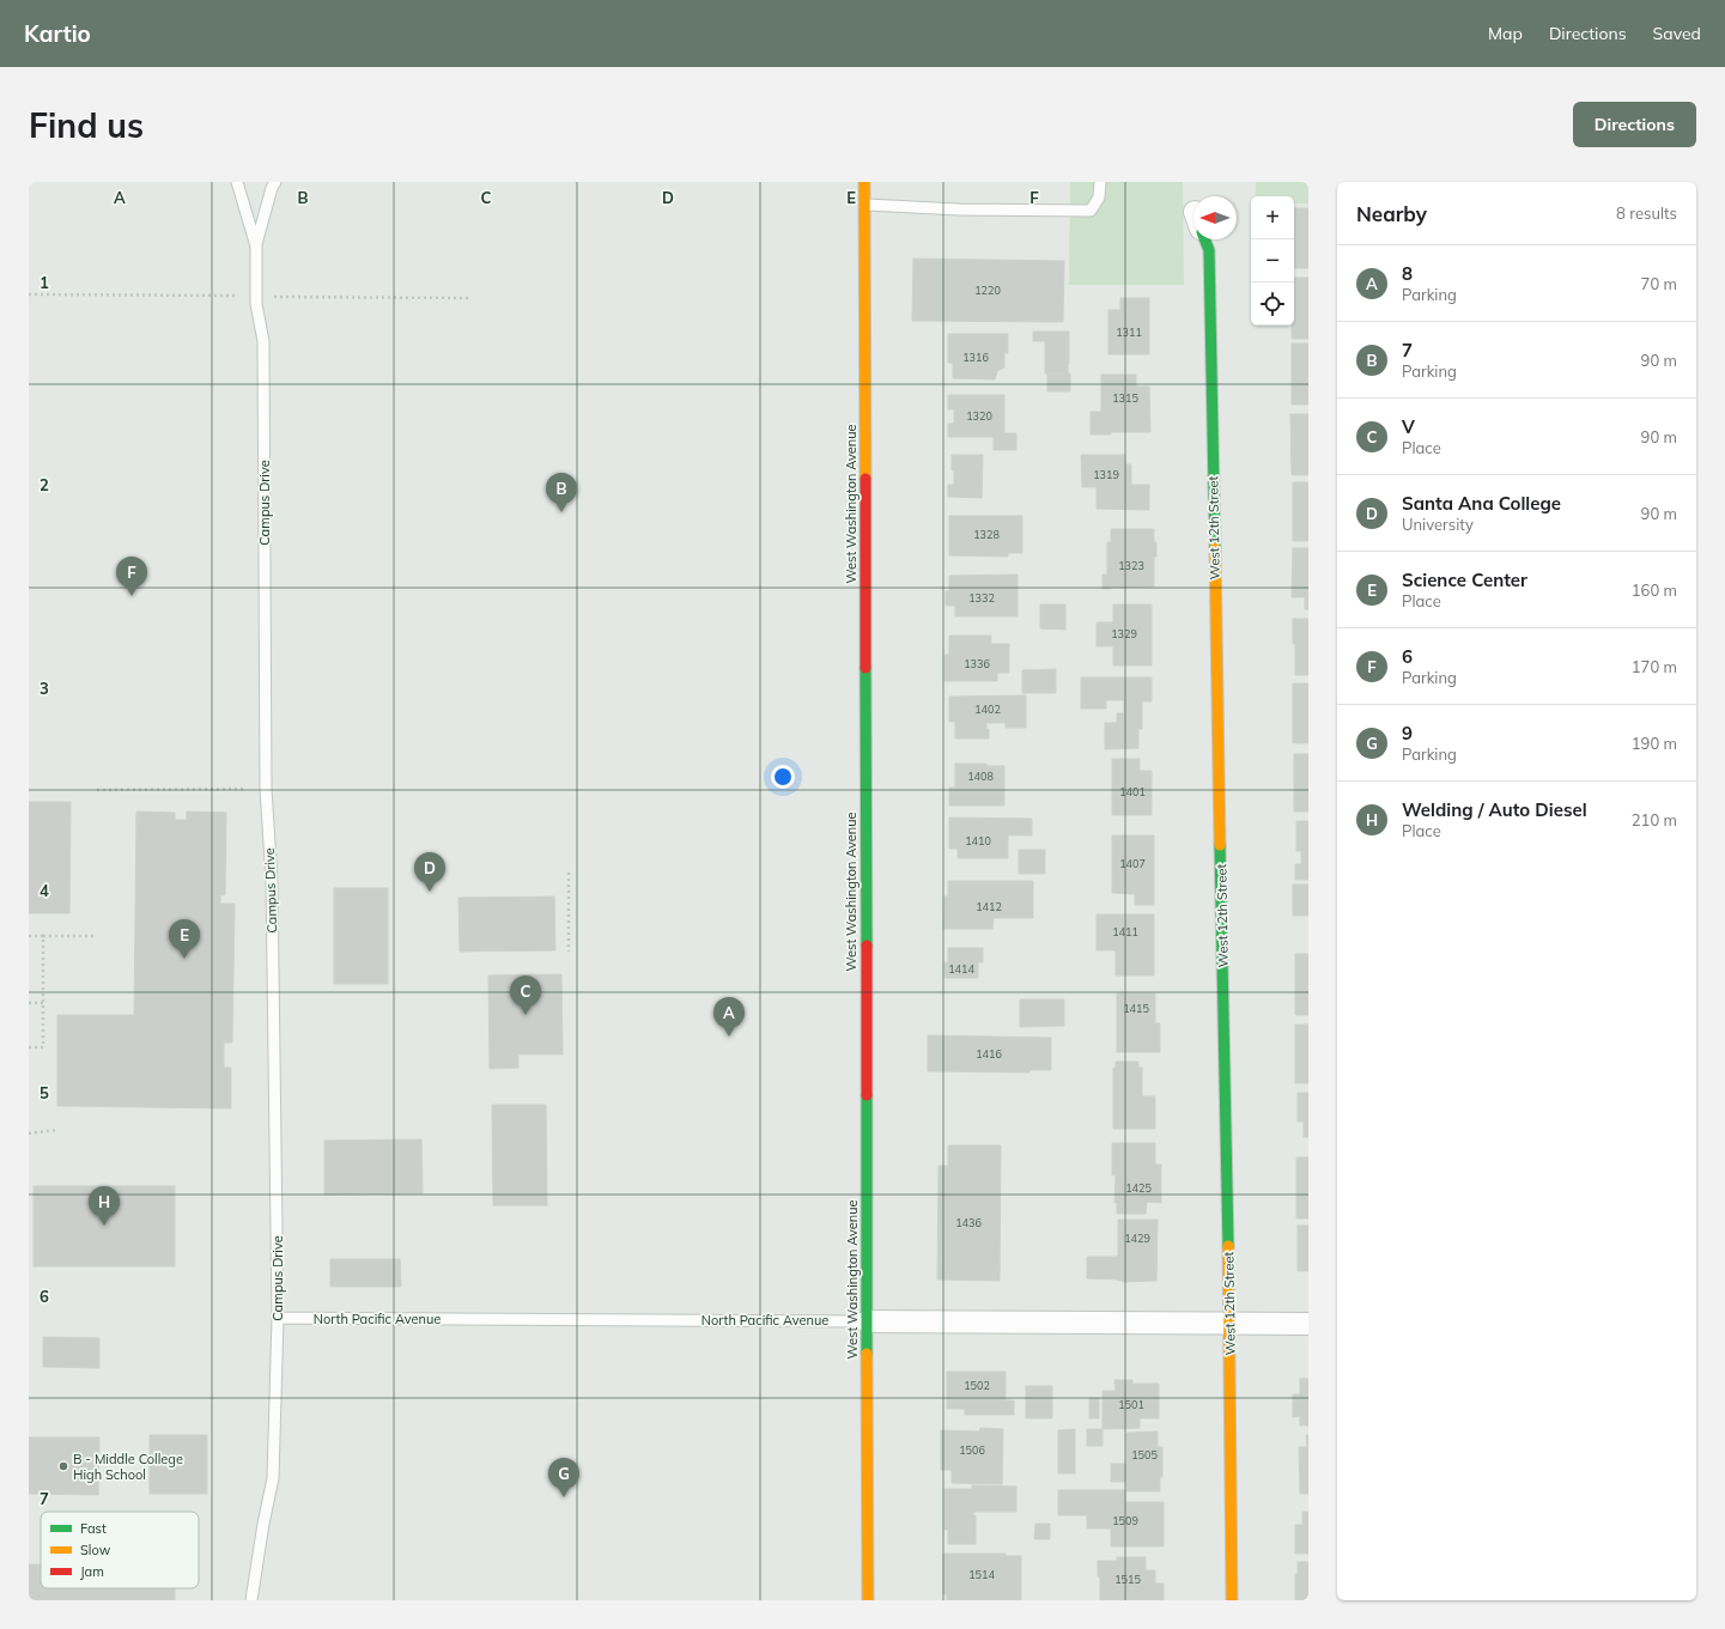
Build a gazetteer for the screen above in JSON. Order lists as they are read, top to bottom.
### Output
{
  "streets": {
    "street": ["West Washington Avenue", "West 12th Street", "North Pacific Avenue"],
    "lane": ["Campus Drive"]
  },
  "crossings": [
    ["Campus Drive", "North Pacific Avenue"],
    ["West Washington Avenue", "North Pacific Avenue"],
    ["West 12th Street", "North Pacific Avenue"]
  ],
  "places": ["B - Middle College High School"],
  "house_numbers": [
    "1220",
    "1311",
    "1316",
    "1315",
    "1320",
    "1319",
    "1328",
    "1323",
    "1332",
    "1329",
    "1336",
    "1402",
    "1408",
    "1401",
    "1410",
    "1407",
    "1412",
    "1411",
    "1414",
    "1415",
    "1416",
    "1425",
    "1436",
    "1429",
    "1502",
    "1501",
    "1506",
    "1505",
    "1509",
    "1514",
    "1515"
  ],
  "legend": ["Fast", "Slow", "Jam"],
  "north": "left",
  "page": {
    "header": "Kartio",
    "nav": ["Map", "Directions", "Saved"],
    "buttons": "Directions",
    "title": "Find us",
    "heading": ["Nearby", "8 results"],
    "map_buttons": ["+", "−"],
    "list": [
      {
        "mark": "A",
        "name": "8",
        "note": "Parking",
        "value": "70 m"
      },
      {
        "mark": "B",
        "name": "7",
        "note": "Parking",
        "value": "90 m"
      },
      {
        "mark": "C",
        "name": "V",
        "note": "Place",
        "value": "90 m"
      },
      {
        "mark": "D",
        "name": "Santa Ana College",
        "note": "University",
        "value": "90 m"
      },
      {
        "mark": "E",
        "name": "Science Center",
        "note": "Place",
        "value": "160 m"
      },
      {
        "mark": "F",
        "name": "6",
        "note": "Parking",
        "value": "170 m"
      },
      {
        "mark": "G",
        "name": "9",
        "note": "Parking",
        "value": "190 m"
      },
      {
        "mark": "H",
        "name": "Welding / Auto Diesel",
        "note": "Place",
        "value": "210 m"
      }
    ],
    "pins": [
      "B",
      "F",
      "D",
      "E",
      "C",
      "A",
      "H",
      "G"
    ]
  },
  "grid": {
    "columns": [
      "A",
      "B",
      "C",
      "D",
      "E",
      "F"
    ],
    "rows": [
      "1",
      "2",
      "3",
      "4",
      "5",
      "6",
      "7"
    ]
  }
}
